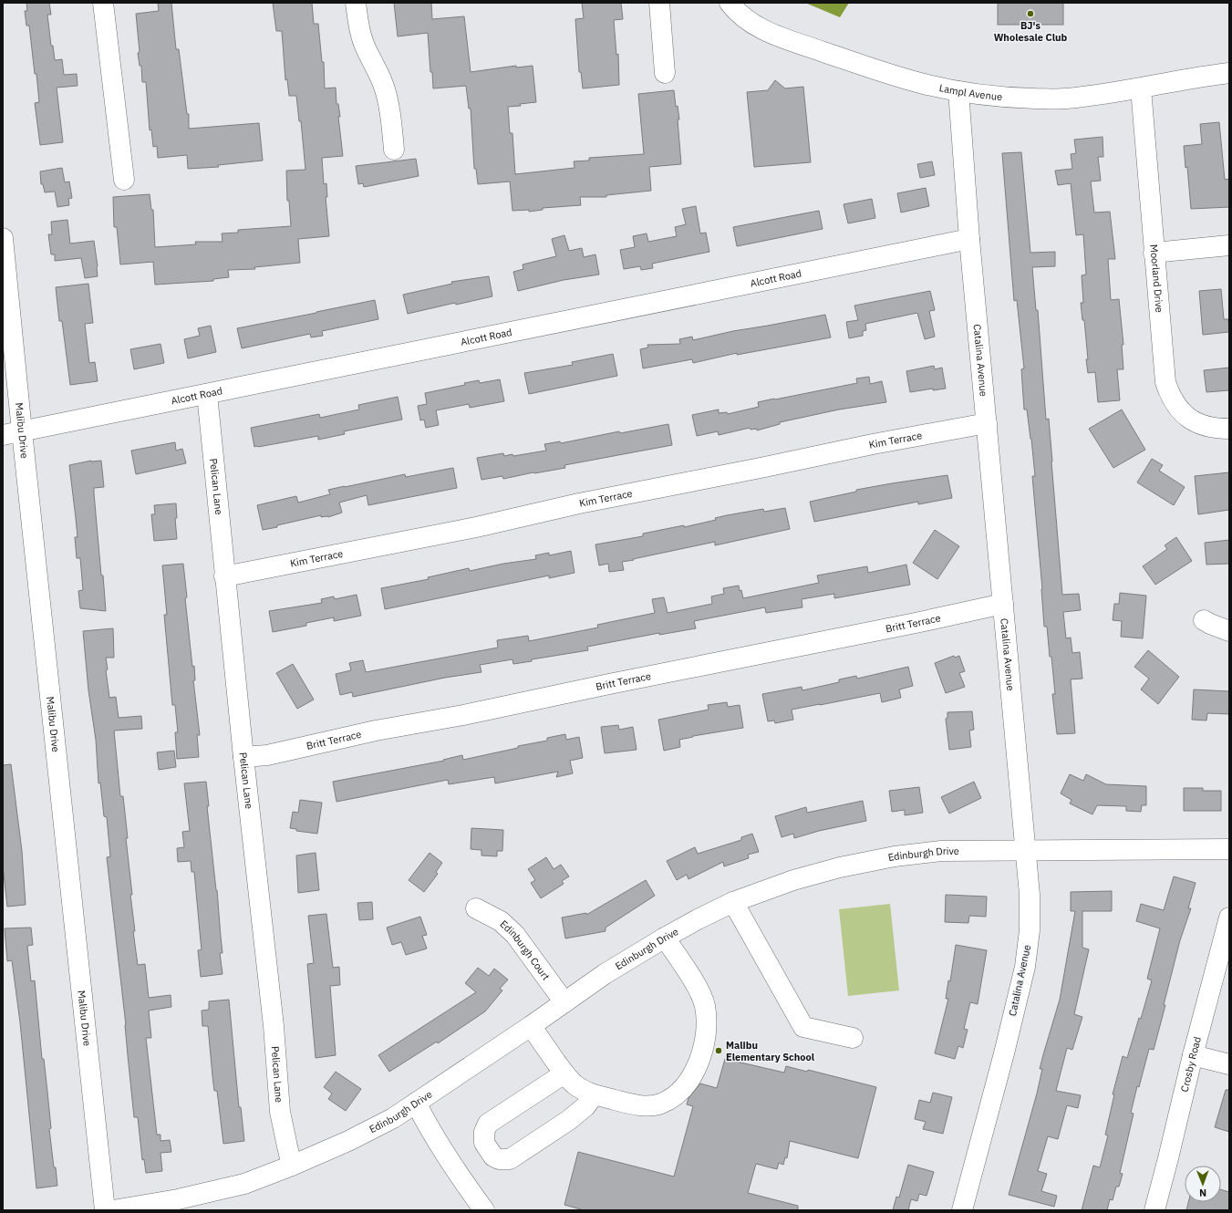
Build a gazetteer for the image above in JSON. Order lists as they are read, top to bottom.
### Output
{
  "streets": {
    "street": [
      "Lampl Avenue",
      "Alcott Road",
      "Moorland Drive",
      "Catalina Avenue",
      "Malibu Drive",
      "Kim Terrace",
      "Pelican Lane",
      "Britt Terrace",
      "Edinburgh Drive",
      "Edinburgh Court",
      "Crosby Road"
    ]
  },
  "crossings": [
    ["Lampl Avenue", "Moorland Drive"],
    ["Lampl Avenue", "Catalina Avenue"],
    ["Alcott Road", "Catalina Avenue"],
    ["Alcott Road", "Malibu Drive"],
    ["Alcott Road", "Pelican Lane"],
    ["Catalina Avenue", "Kim Terrace"],
    ["Catalina Avenue", "Britt Terrace"],
    ["Catalina Avenue", "Edinburgh Drive"],
    ["Kim Terrace", "Pelican Lane"],
    ["Pelican Lane", "Britt Terrace"],
    ["Pelican Lane", "Edinburgh Drive"],
    ["Edinburgh Drive", "Edinburgh Court"]
  ],
  "places": ["BJ's Wholesale Club", "Malibu Elementary School"],
  "north": "bottom"
}
